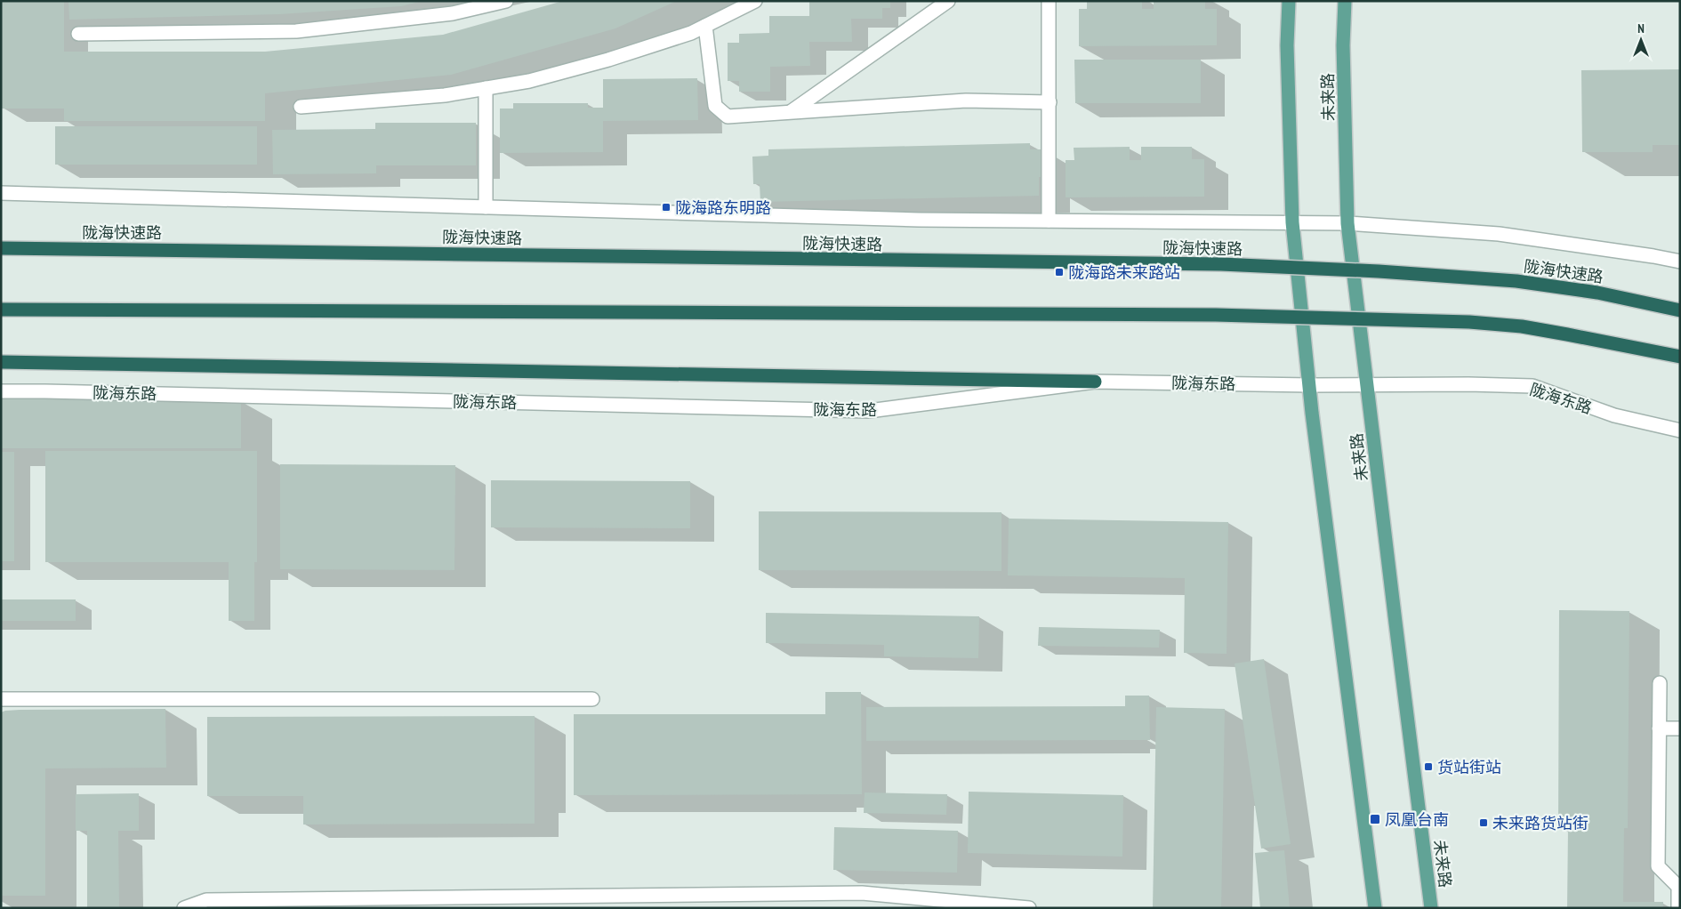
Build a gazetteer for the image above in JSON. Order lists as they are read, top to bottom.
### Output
{
  "streets": {
    "highway": ["陇海快速路"],
    "main road": ["未来路"],
    "street": ["陇海东路"]
  },
  "crossings": [
    ["未来路", "陇海东路"]
  ],
  "places": {
    "transit": [
      "陇海路东明路",
      "陇海路未来路站",
      "货站街站",
      "凤凰台南",
      "未来路货站街"
    ]
  },
  "north": "top"
}
